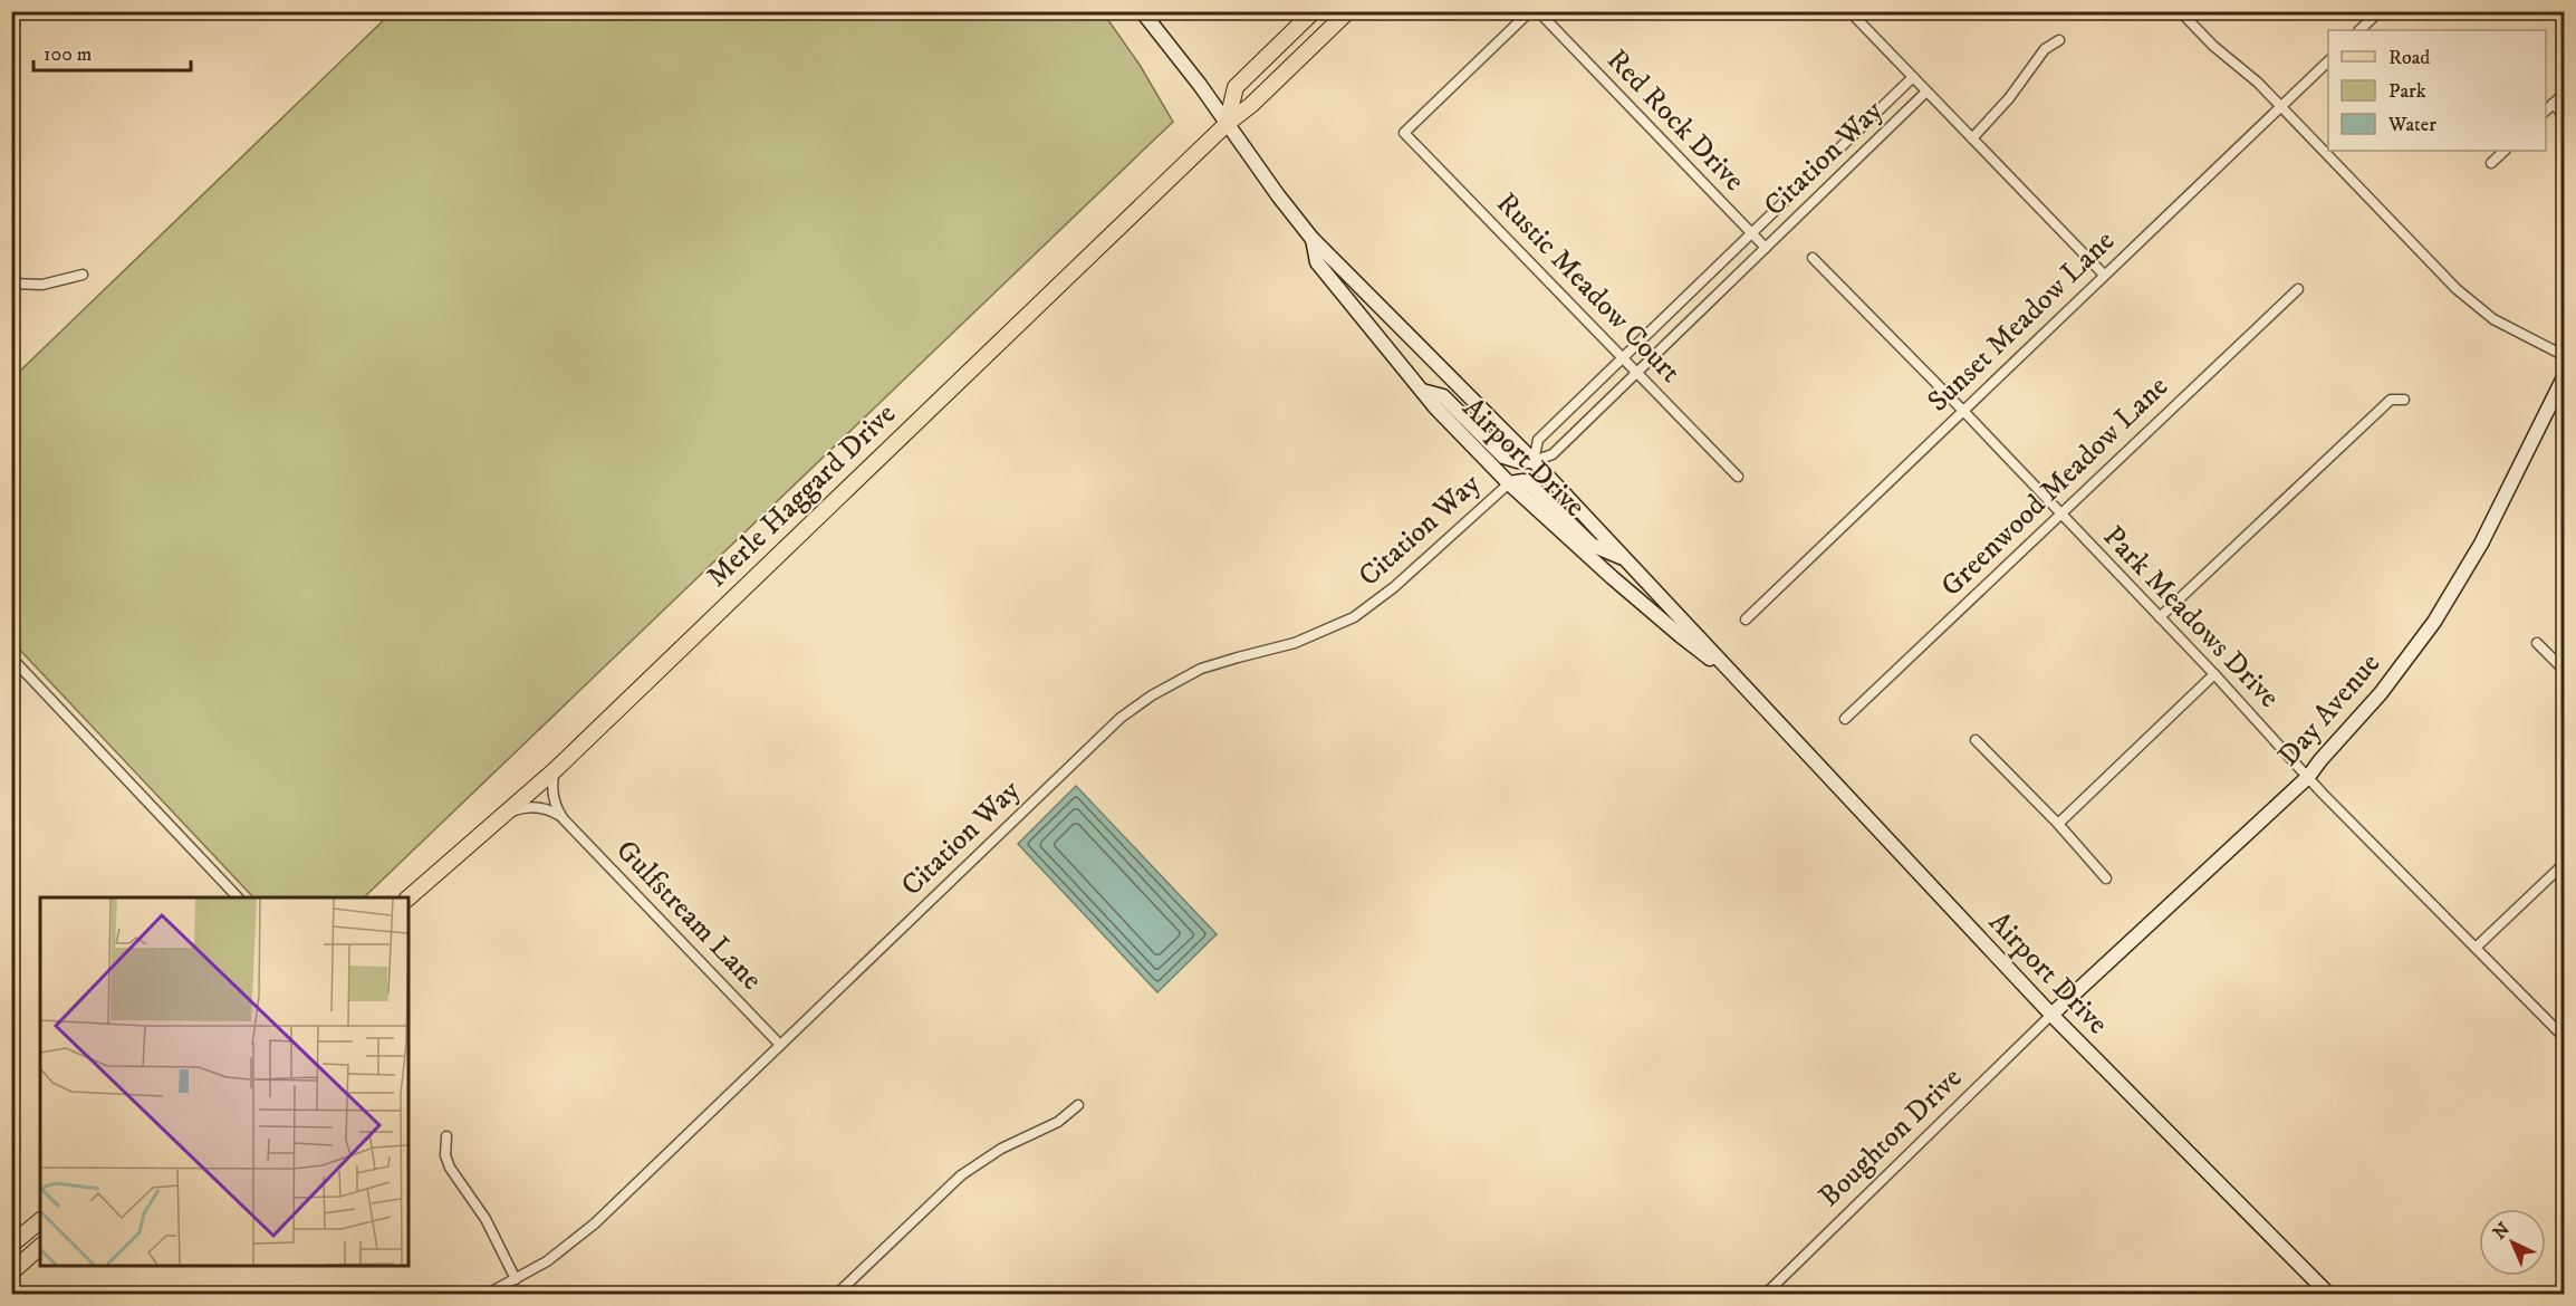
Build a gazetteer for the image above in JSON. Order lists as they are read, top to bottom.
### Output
{
  "streets": {
    "main road": ["Airport Drive", "Merle Haggard Drive", "Day Avenue"],
    "street": [
      "Red Rock Drive",
      "Citation Way",
      "Rustic Meadow Court",
      "Sunset Meadow Lane",
      "Greenwood Meadow Lane",
      "Park Meadows Drive",
      "Gulfstream Lane",
      "Boughton Drive"
    ]
  },
  "crossings": [
    ["Red Rock Drive", "Citation Way"],
    ["Citation Way", "Rustic Meadow Court"],
    ["Citation Way", "Airport Drive"],
    ["Citation Way", "Gulfstream Lane"],
    ["Sunset Meadow Lane", "Park Meadows Drive"],
    ["Airport Drive", "Merle Haggard Drive"],
    ["Airport Drive", "Day Avenue"],
    ["Airport Drive", "Boughton Drive"],
    ["Greenwood Meadow Lane", "Park Meadows Drive"],
    ["Merle Haggard Drive", "Gulfstream Lane"],
    ["Park Meadows Drive", "Day Avenue"],
    ["Day Avenue", "Boughton Drive"]
  ],
  "legend": ["Road", "Park", "Water"],
  "scale_bar": "100 m",
  "north": "top left"
}
